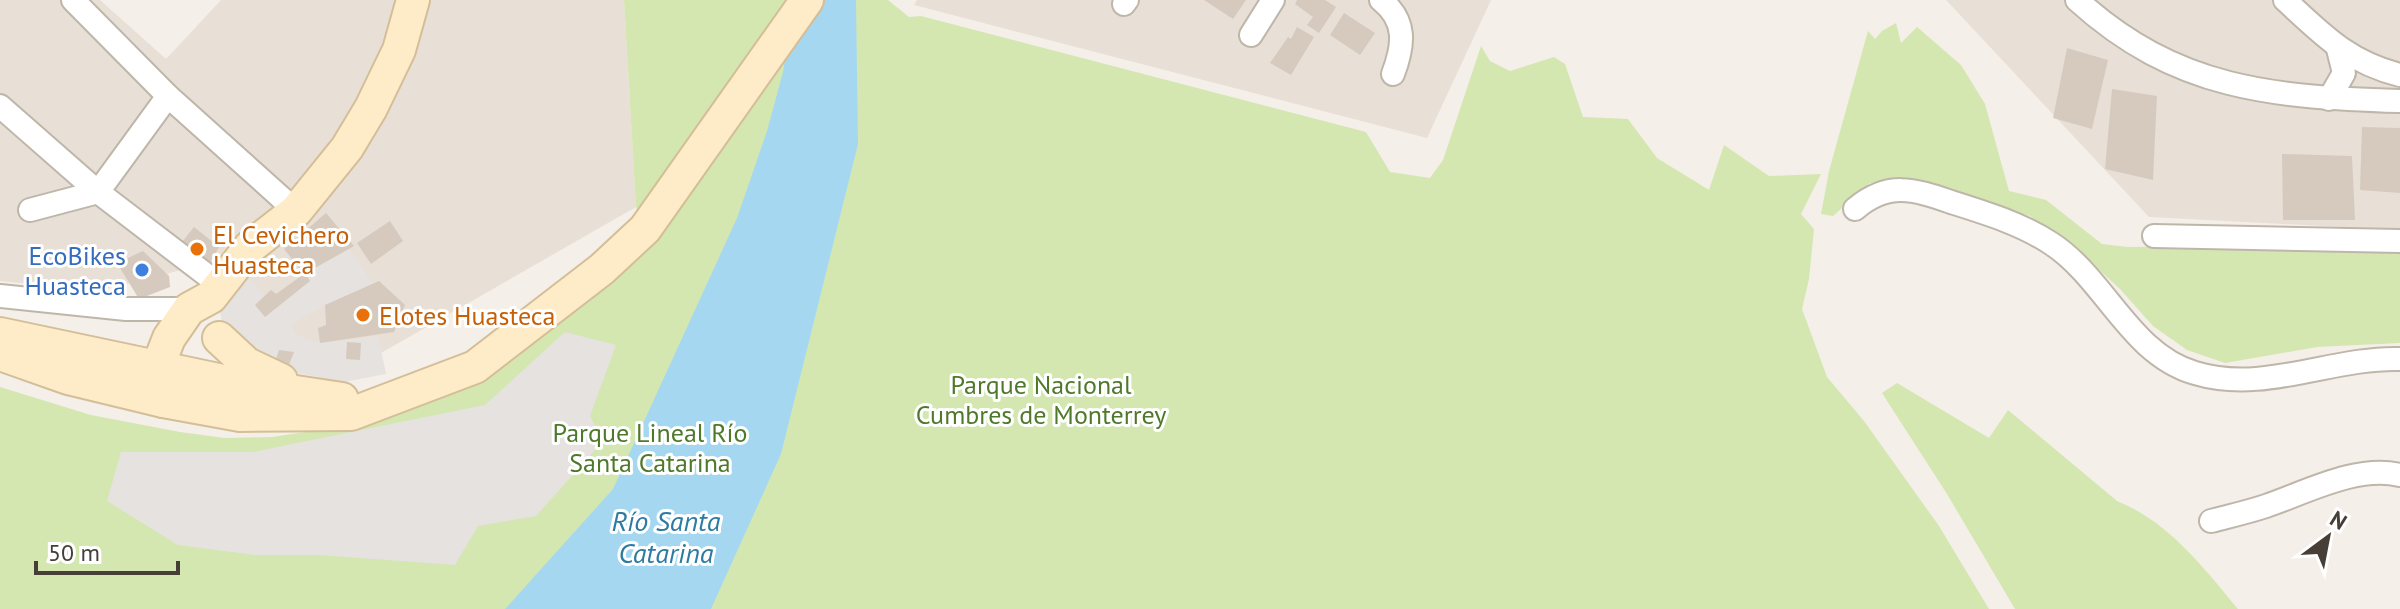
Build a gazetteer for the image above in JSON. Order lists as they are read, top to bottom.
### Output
{
  "water": ["Río Santa Catarina"],
  "parks": ["Parque Nacional Cumbres de Monterrey", "Parque Lineal Río Santa Catarina"],
  "places": ["El Cevichero Huasteca", "EcoBikes Huasteca", "Elotes Huasteca"],
  "scale_bar": "50 m",
  "north": "top right"
}
